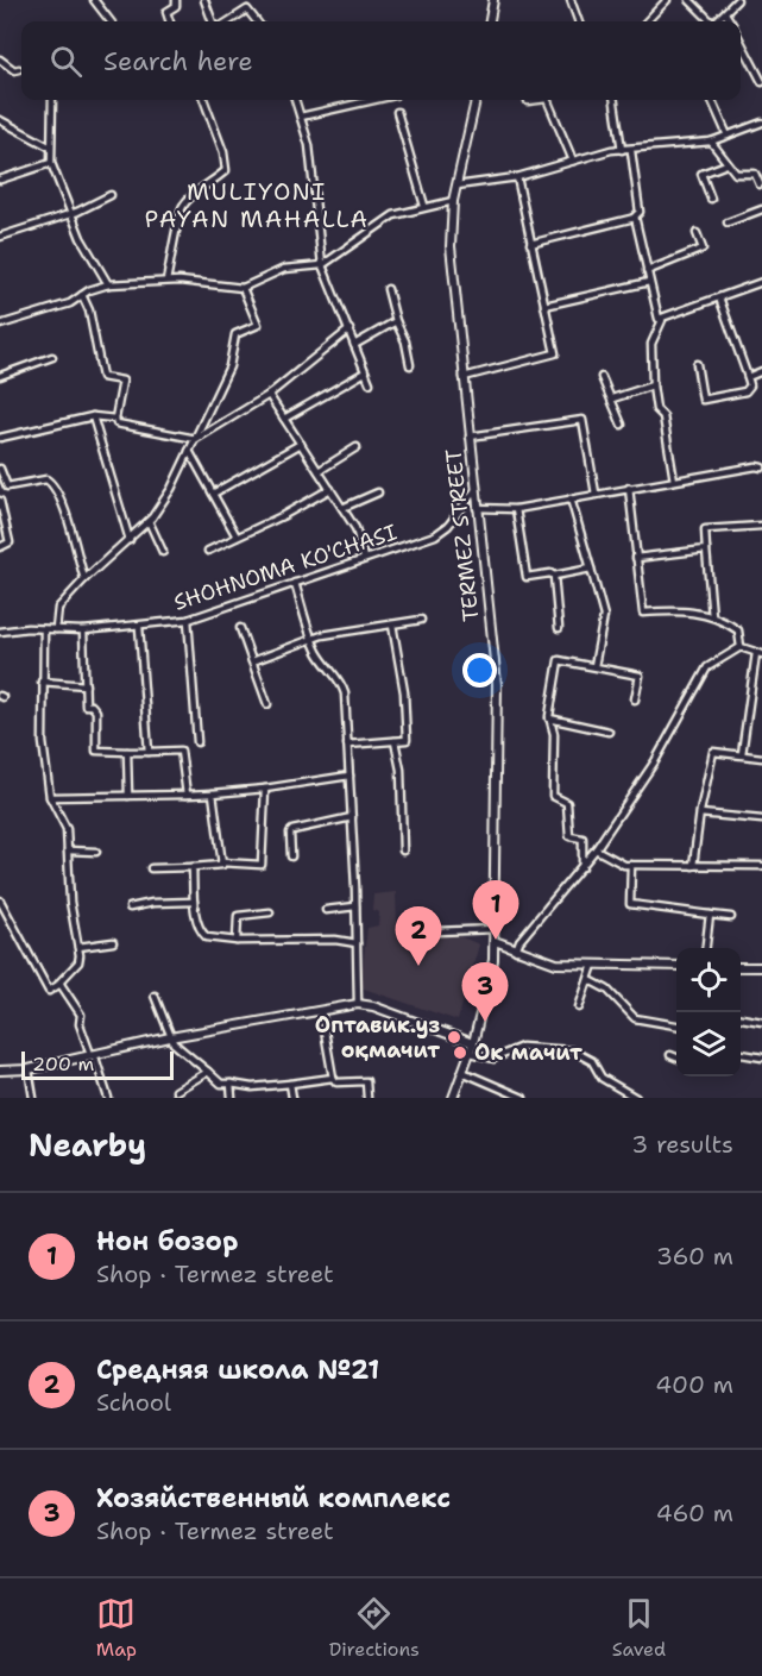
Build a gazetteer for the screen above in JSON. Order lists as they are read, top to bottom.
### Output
{
  "streets": {
    "main road": ["TERMEZ STREET"],
    "street": ["SHOHNOMA KO'CHASI"]
  },
  "crossings": [
    ["TERMEZ STREET", "SHOHNOMA KO'CHASI"]
  ],
  "districts": ["MULIYONI PAYAN MAHALLA"],
  "places": ["Оптавик.уз оқмачит", "Ок мачит"],
  "scale_bar": "200 m",
  "page": {
    "search": "Search here",
    "pins": ["1", "2", "3"],
    "scale": "200 m",
    "heading": ["Nearby", "3 results"],
    "list": [
      {
        "mark": "1",
        "name": "Нон бозор",
        "note": "Shop · Termez street",
        "value": "360 m"
      },
      {
        "mark": "2",
        "name": "Средняя школа №21",
        "note": "School",
        "value": "400 m"
      },
      {
        "mark": "3",
        "name": "Хозяйственный комплекс",
        "note": "Shop · Termez street",
        "value": "460 m"
      }
    ],
    "nav": ["Map", "Directions", "Saved"]
  }
}
